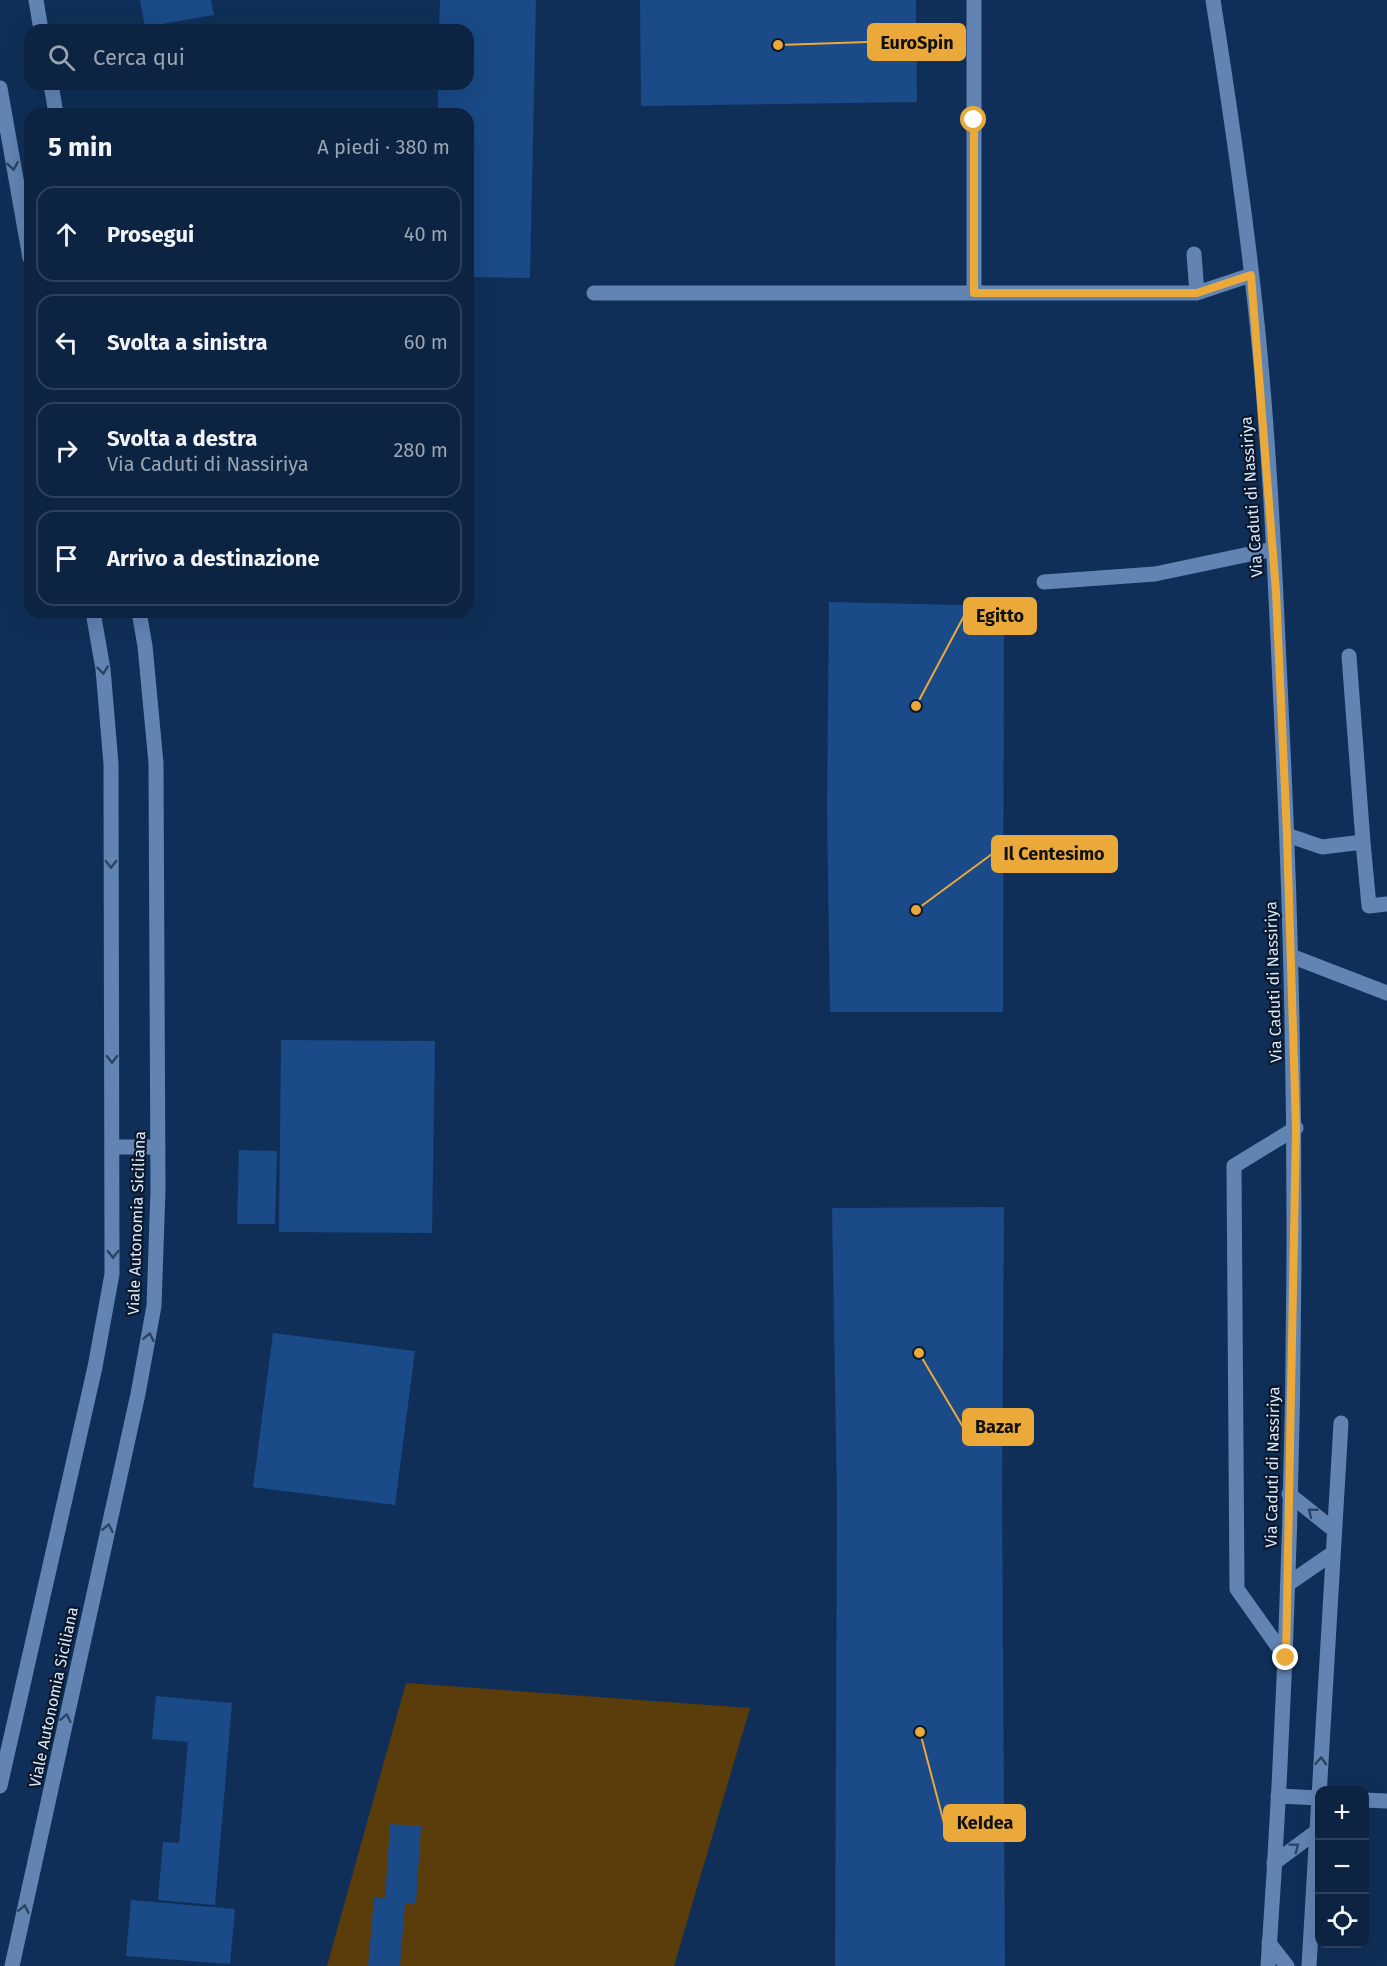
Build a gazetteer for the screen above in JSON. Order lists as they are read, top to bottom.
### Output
{
  "streets": {
    "street": ["Via Caduti di Nassiriya", "Viale Autonomia Siciliana"]
  },
  "places": [
    "EuroSpin",
    "Egitto",
    "Il Centesimo",
    "Bazar",
    "KeIdea"
  ],
  "page": {
    "search": "Cerca qui",
    "heading": ["5 min", "A piedi · 380 m"],
    "list": [
      ["Prosegui", "40 m"],
      ["Svolta a sinistra", "60 m"],
      ["Svolta a destra", "Via Caduti di Nassiriya", "280 m"],
      "Arrivo a destinazione"
    ],
    "map_buttons": ["+", "−"]
  }
}
